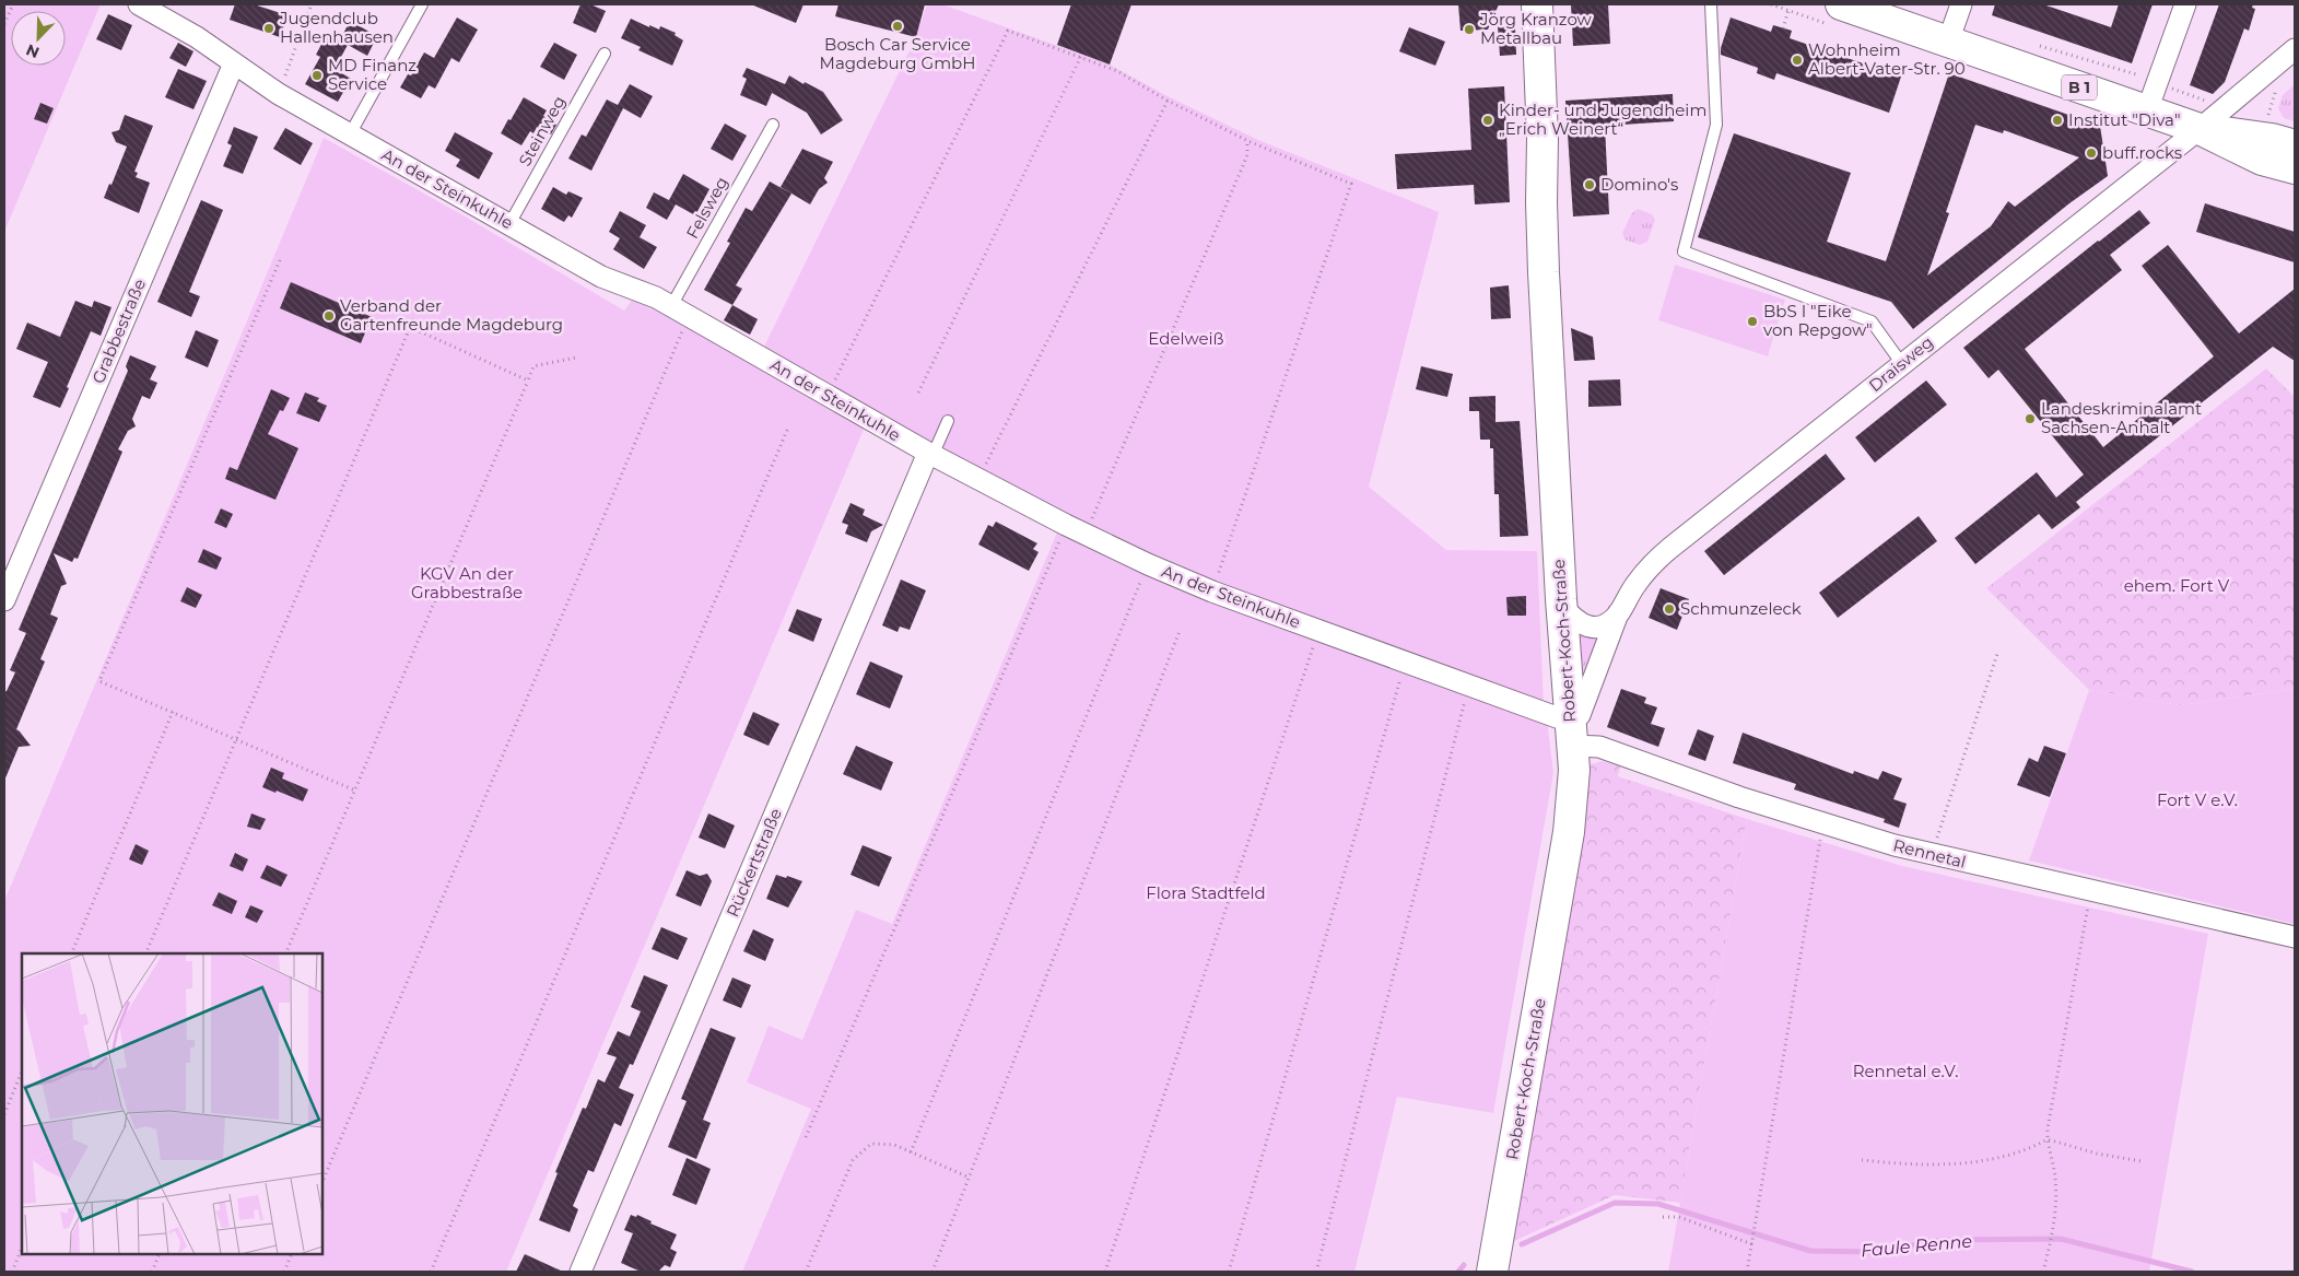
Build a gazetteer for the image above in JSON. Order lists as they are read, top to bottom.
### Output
{
  "streets": {
    "street": [
      "B 1",
      "An der Steinkuhle",
      "Grabbestraße",
      "Draisweg",
      "Robert-Koch-Straße",
      "Rennetal",
      "Rückertstraße"
    ],
    "lane": ["Steinweg", "Felsweg"]
  },
  "crossings": [
    ["B 1", "Draisweg"],
    ["Steinweg", "An der Steinkuhle"],
    ["An der Steinkuhle", "Felsweg"],
    ["An der Steinkuhle", "Grabbestraße"],
    ["An der Steinkuhle", "Draisweg"],
    ["An der Steinkuhle", "Robert-Koch-Straße"],
    ["An der Steinkuhle", "Rückertstraße"],
    ["Draisweg", "Robert-Koch-Straße"],
    ["Robert-Koch-Straße", "Rennetal"]
  ],
  "water": ["Faule Renne"],
  "parks": [
    "Edelweiß",
    "KGV An der Grabbestraße",
    "ehem. Fort V",
    "Fort V e.V.",
    "Flora Stadtfeld",
    "Rennetal e.V."
  ],
  "places": [
    "Bosch Car Service Magdeburg GmbH",
    "Jugendclub Hallenhausen",
    "Jörg Kranzow Metallbau",
    "Wohnheim Albert-Vater-Str. 90",
    "MD Finanz Service",
    "Kinder- und Jugendheim „Erich Weinert“",
    "Institut \"Diva\"",
    "buff.rocks",
    "Domino's",
    "Verband der Gartenfreunde Magdeburg",
    "BbS I \"Eike von Repgow\"",
    "Landeskriminalamt Sachsen-Anhalt",
    "Schmunzeleck"
  ],
  "north": "bottom left"
}
